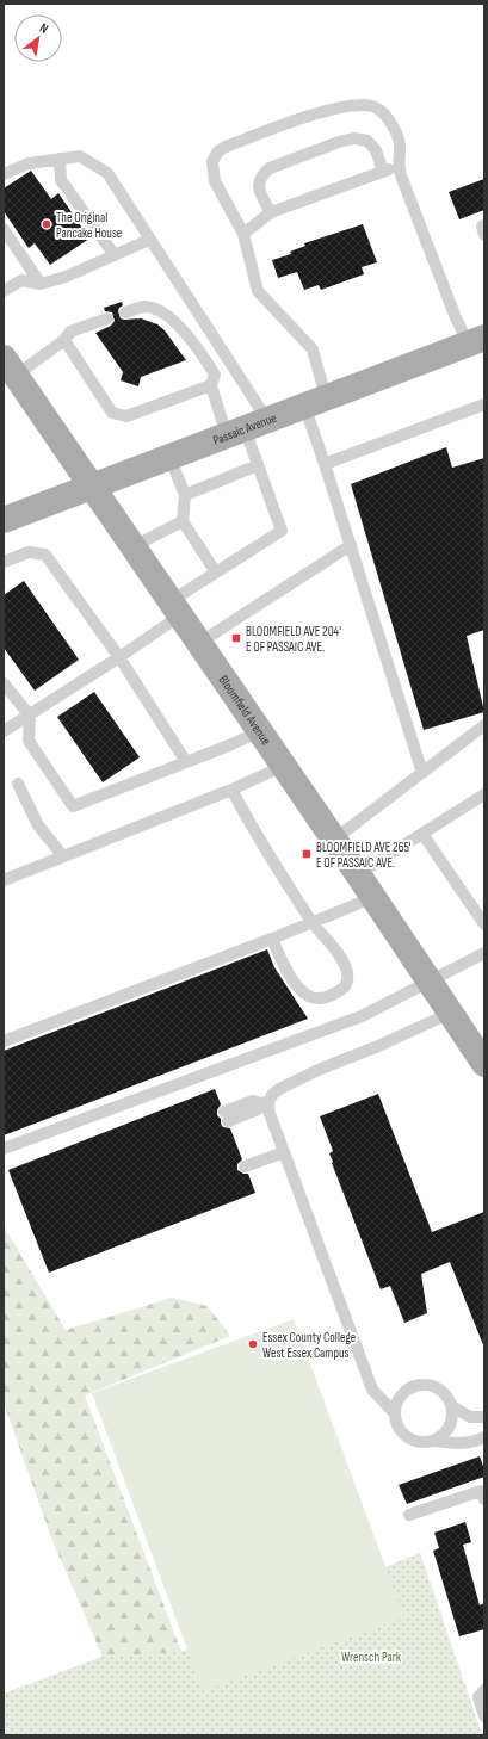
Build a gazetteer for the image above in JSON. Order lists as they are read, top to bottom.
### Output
{
  "streets": {
    "main road": ["Passaic Avenue", "Bloomfield Avenue"]
  },
  "crossings": [
    ["Passaic Avenue", "Bloomfield Avenue"]
  ],
  "parks": ["Wrensch Park"],
  "places": {
    "other": ["The Original Pancake House", "Essex County College West Essex Campus"],
    "transit": ["BLOOMFIELD AVE 204' E OF PASSAIC AVE.", "BLOOMFIELD AVE 265' E OF PASSAIC AVE."]
  },
  "north": "top right"
}
